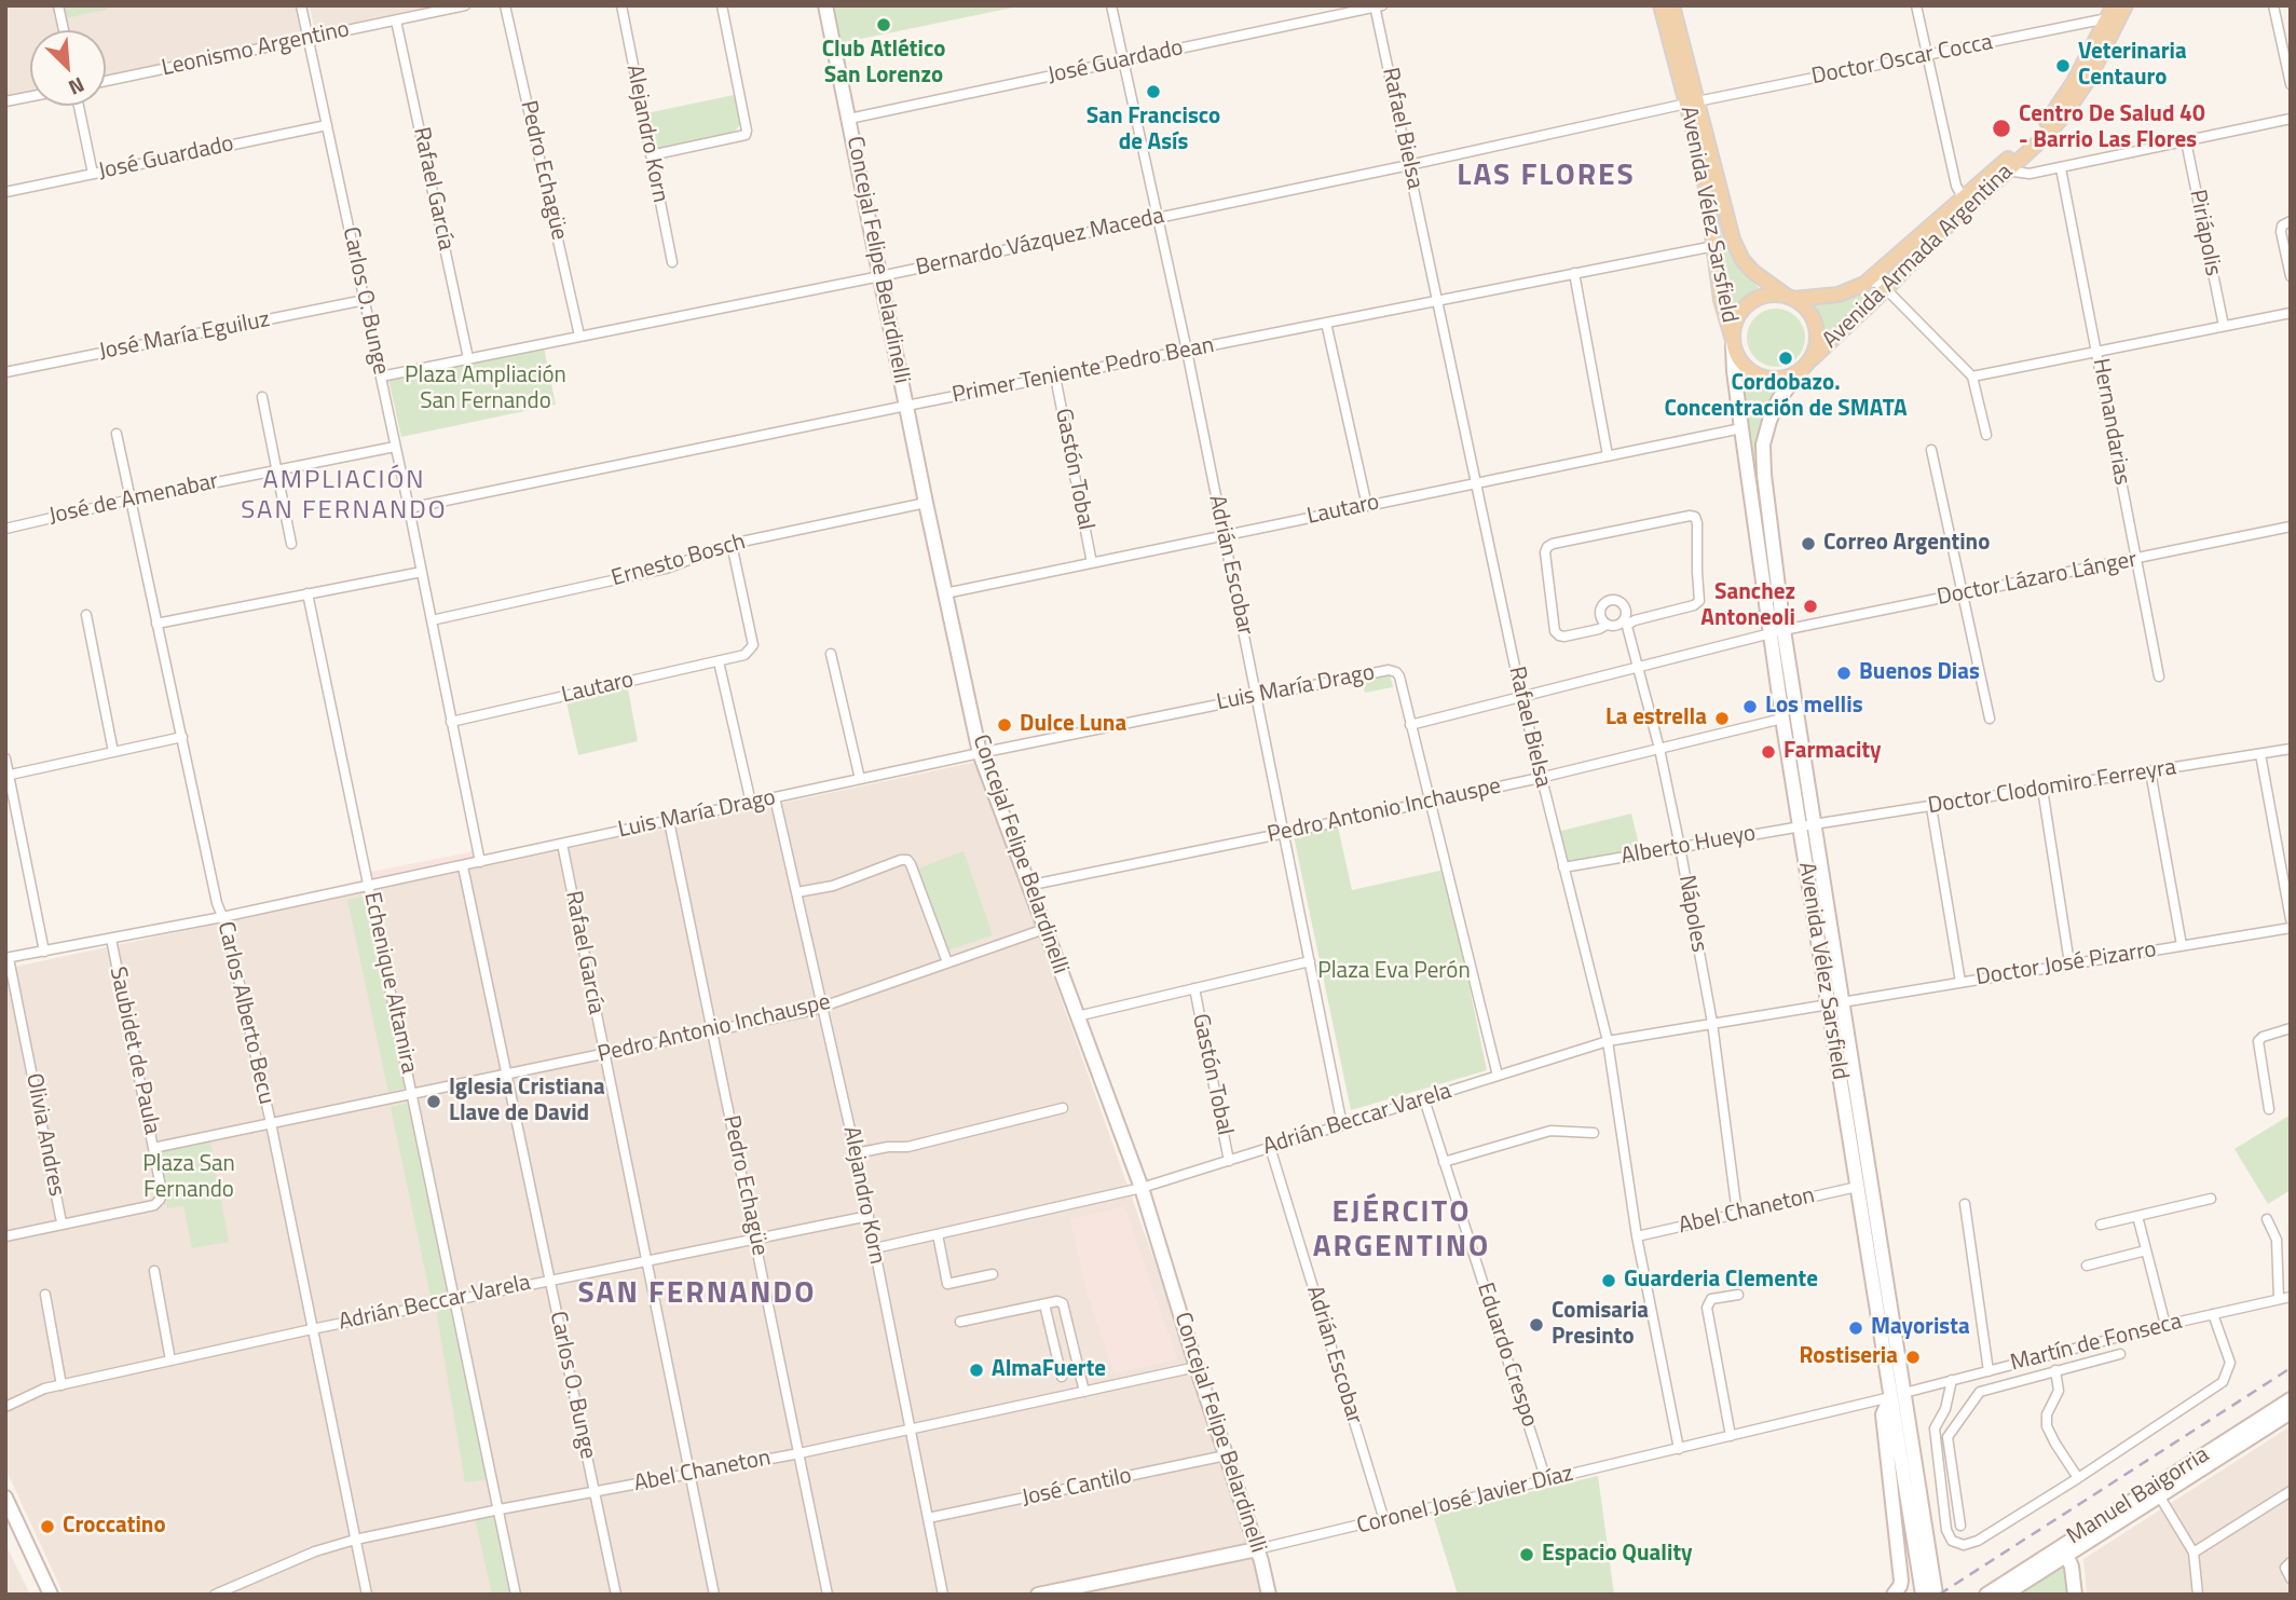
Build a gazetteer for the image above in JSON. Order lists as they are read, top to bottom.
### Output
{
  "streets": {
    "main road": [
      "Avenida Vélez Sarsfield",
      "Avenida Armada Argentina",
      "Concejal Felipe Belardinelli",
      "Manuel Baigorria",
      "Coronel José Javier Díaz"
    ],
    "street": [
      "Leonismo Argentino",
      "Doctor Oscar Cocca",
      "José Guardado",
      "Rafael Bielsa",
      "Alejandro Korn",
      "Pedro Echagüe",
      "Rafael García",
      "Piriápolis",
      "Bernardo Vázquez Maceda",
      "Carlos O. Bunge",
      "José María Eguiluz",
      "Primer Teniente Pedro Bean",
      "Hernandarias",
      "Gastón Tobal",
      "José de Amenabar",
      "Lautaro",
      "Ernesto Bosch",
      "Adrián Escobar",
      "Doctor Lázaro Lánger",
      "Luis María Drago",
      "Doctor Clodomiro Ferreyra",
      "Pedro Antonio Inchauspe",
      "Alberto Hueyo",
      "Nápoles",
      "Doctor José Pizarro",
      "Echenique Altamira",
      "Carlos Alberto Becu",
      "Saubidet de Paula",
      "Adrián Beccar Varela",
      "Olivia Andres",
      "Abel Chaneton",
      "Martín de Fonseca",
      "Eduardo Crespo",
      "José Cantilo"
    ]
  },
  "crossings": [
    ["Leonismo Argentino", "Rafael García"],
    ["Leonismo Argentino", "Carlos O. Bunge"],
    ["Doctor Oscar Cocca", "Avenida Vélez Sarsfield"],
    ["Doctor Oscar Cocca", "Bernardo Vázquez Maceda"],
    ["Doctor Oscar Cocca", "Avenida Armada Argentina"],
    ["José Guardado", "Rafael Bielsa"],
    ["José Guardado", "Concejal Felipe Belardinelli"],
    ["José Guardado", "Carlos O. Bunge"],
    ["José Guardado", "Adrián Escobar"],
    ["Rafael Bielsa", "Bernardo Vázquez Maceda"],
    ["Rafael Bielsa", "Primer Teniente Pedro Bean"],
    ["Rafael Bielsa", "Lautaro"],
    ["Rafael Bielsa", "Pedro Antonio Inchauspe"],
    ["Rafael Bielsa", "Alberto Hueyo"],
    ["Rafael Bielsa", "Adrián Beccar Varela"],
    ["Rafael Bielsa", "Abel Chaneton"],
    ["Rafael Bielsa", "Coronel José Javier Díaz"],
    ["Alejandro Korn", "Luis María Drago"],
    ["Alejandro Korn", "Pedro Antonio Inchauspe"],
    ["Alejandro Korn", "Adrián Beccar Varela"],
    ["Alejandro Korn", "Abel Chaneton"],
    ["Alejandro Korn", "José Cantilo"],
    ["Pedro Echagüe", "Bernardo Vázquez Maceda"],
    ["Pedro Echagüe", "Luis María Drago"],
    ["Pedro Echagüe", "Pedro Antonio Inchauspe"],
    ["Pedro Echagüe", "Adrián Beccar Varela"],
    ["Pedro Echagüe", "Abel Chaneton"],
    ["Rafael García", "Bernardo Vázquez Maceda"],
    ["Rafael García", "Luis María Drago"],
    ["Rafael García", "Pedro Antonio Inchauspe"],
    ["Rafael García", "Adrián Beccar Varela"],
    ["Rafael García", "Abel Chaneton"],
    ["Avenida Vélez Sarsfield", "Bernardo Vázquez Maceda"],
    ["Avenida Vélez Sarsfield", "Avenida Armada Argentina"],
    ["Avenida Vélez Sarsfield", "Primer Teniente Pedro Bean"],
    ["Avenida Vélez Sarsfield", "Lautaro"],
    ["Avenida Vélez Sarsfield", "Doctor Lázaro Lánger"],
    ["Avenida Vélez Sarsfield", "Doctor Clodomiro Ferreyra"],
    ["Avenida Vélez Sarsfield", "Pedro Antonio Inchauspe"],
    ["Avenida Vélez Sarsfield", "Alberto Hueyo"],
    ["Avenida Vélez Sarsfield", "Doctor José Pizarro"],
    ["Avenida Vélez Sarsfield", "Adrián Beccar Varela"],
    ["Avenida Vélez Sarsfield", "Abel Chaneton"],
    ["Avenida Vélez Sarsfield", "Martín de Fonseca"],
    ["Avenida Vélez Sarsfield", "Coronel José Javier Díaz"],
    ["Bernardo Vázquez Maceda", "Concejal Felipe Belardinelli"],
    ["Bernardo Vázquez Maceda", "Carlos O. Bunge"],
    ["Bernardo Vázquez Maceda", "Adrián Escobar"],
    ["Concejal Felipe Belardinelli", "Primer Teniente Pedro Bean"],
    ["Concejal Felipe Belardinelli", "Lautaro"],
    ["Concejal Felipe Belardinelli", "Ernesto Bosch"],
    ["Concejal Felipe Belardinelli", "Luis María Drago"],
    ["Concejal Felipe Belardinelli", "Pedro Antonio Inchauspe"],
    ["Concejal Felipe Belardinelli", "Adrián Beccar Varela"],
    ["Concejal Felipe Belardinelli", "Abel Chaneton"],
    ["Concejal Felipe Belardinelli", "José Cantilo"],
    ["Concejal Felipe Belardinelli", "Coronel José Javier Díaz"],
    ["Carlos O. Bunge", "José María Eguiluz"],
    ["Carlos O. Bunge", "Primer Teniente Pedro Bean"],
    ["Carlos O. Bunge", "José de Amenabar"],
    ["Carlos O. Bunge", "Lautaro"],
    ["Carlos O. Bunge", "Ernesto Bosch"],
    ["Carlos O. Bunge", "Luis María Drago"],
    ["Carlos O. Bunge", "Pedro Antonio Inchauspe"],
    ["Carlos O. Bunge", "Adrián Beccar Varela"],
    ["Carlos O. Bunge", "Abel Chaneton"],
    ["Primer Teniente Pedro Bean", "Gastón Tobal"],
    ["Primer Teniente Pedro Bean", "Adrián Escobar"],
    ["Hernandarias", "Doctor Lázaro Lánger"],
    ["Gastón Tobal", "Lautaro"],
    ["Gastón Tobal", "Adrián Beccar Varela"],
    ["José de Amenabar", "Carlos Alberto Becu"],
    ["Lautaro", "Ernesto Bosch"],
    ["Lautaro", "Adrián Escobar"],
    ["Adrián Escobar", "Luis María Drago"],
    ["Adrián Escobar", "Pedro Antonio Inchauspe"],
    ["Adrián Escobar", "Adrián Beccar Varela"],
    ["Adrián Escobar", "Coronel José Javier Díaz"],
    ["Luis María Drago", "Echenique Altamira"],
    ["Luis María Drago", "Carlos Alberto Becu"],
    ["Luis María Drago", "Saubidet de Paula"],
    ["Luis María Drago", "Olivia Andres"],
    ["Doctor Clodomiro Ferreyra", "Alberto Hueyo"],
    ["Pedro Antonio Inchauspe", "Nápoles"],
    ["Pedro Antonio Inchauspe", "Echenique Altamira"],
    ["Pedro Antonio Inchauspe", "Carlos Alberto Becu"],
    ["Pedro Antonio Inchauspe", "Saubidet de Paula"],
    ["Alberto Hueyo", "Nápoles"],
    ["Nápoles", "Adrián Beccar Varela"],
    ["Nápoles", "Abel Chaneton"],
    ["Doctor José Pizarro", "Adrián Beccar Varela"],
    ["Echenique Altamira", "Adrián Beccar Varela"],
    ["Echenique Altamira", "Abel Chaneton"],
    ["Carlos Alberto Becu", "Adrián Beccar Varela"],
    ["Carlos Alberto Becu", "Abel Chaneton"],
    ["Saubidet de Paula", "Olivia Andres"],
    ["Adrián Beccar Varela", "Eduardo Crespo"],
    ["Martín de Fonseca", "Coronel José Javier Díaz"],
    ["Eduardo Crespo", "Coronel José Javier Díaz"]
  ],
  "districts": [
    "LAS FLORES",
    "AMPLIACIÓN SAN FERNANDO",
    "EJÉRCITO ARGENTINO",
    "SAN FERNANDO"
  ],
  "parks": ["Plaza Ampliación San Fernando", "Plaza Eva Perón", "Plaza San Fernando"],
  "places": [
    "Club Atlético San Lorenzo",
    "Veterinaria Centauro",
    "San Francisco de Asís",
    "Centro De Salud 40 - Barrio Las Flores",
    "Cordobazo. Concentración de SMATA",
    "Correo Argentino",
    "Sanchez Antoneoli",
    "Buenos Dias",
    "Los mellis",
    "La estrella",
    "Dulce Luna",
    "Farmacity",
    "Iglesia Cristiana Llave de David",
    "Guarderia Clemente",
    "Comisaria Presinto",
    "Mayorista",
    "Rostiseria",
    "AlmaFuerte",
    "Croccatino",
    "Espacio Quality"
  ],
  "north": "bottom right"
}
